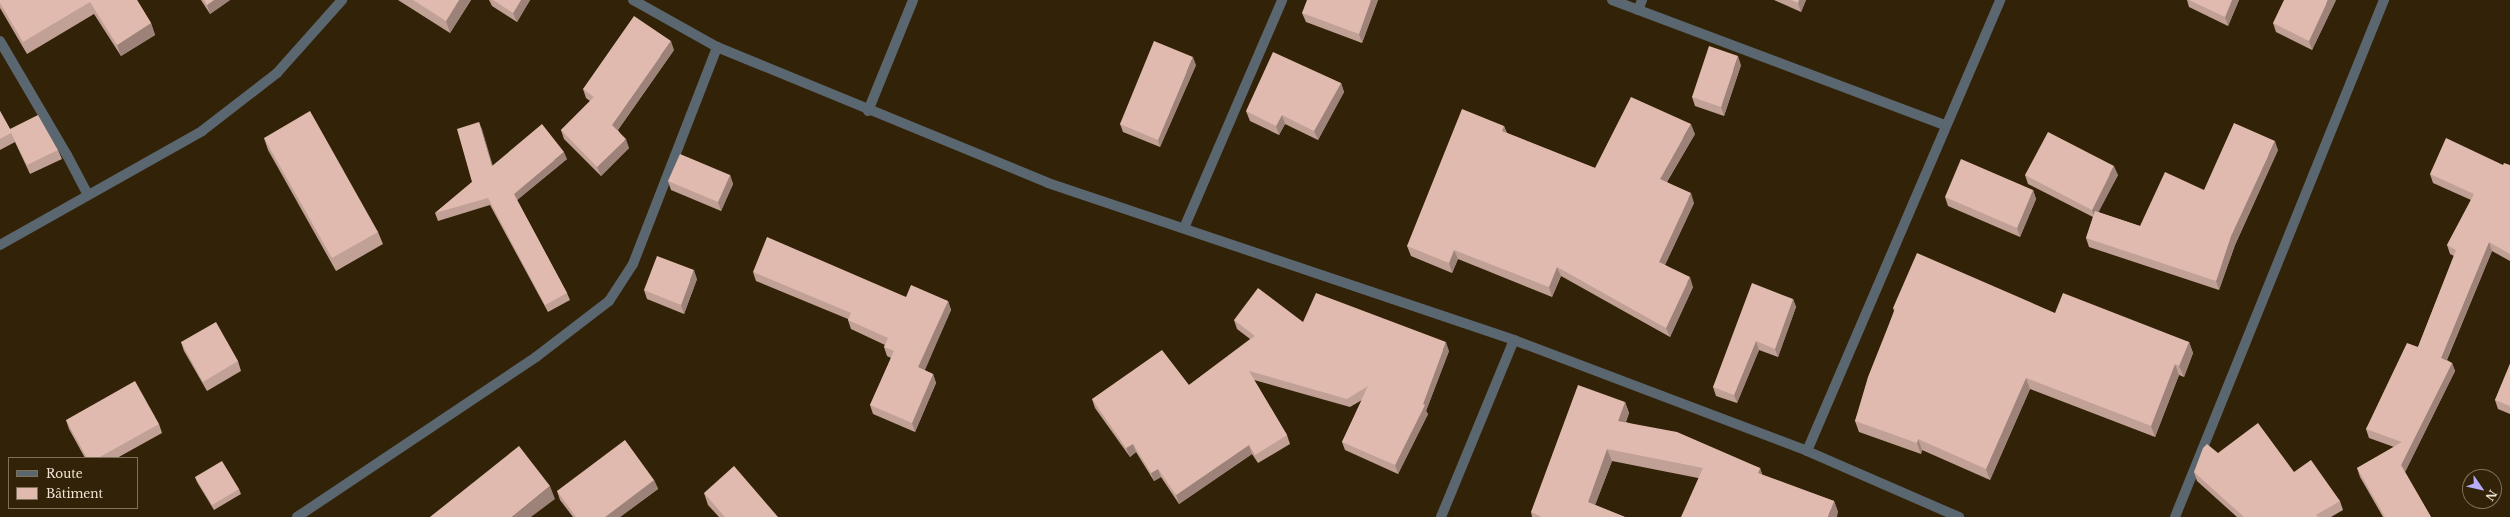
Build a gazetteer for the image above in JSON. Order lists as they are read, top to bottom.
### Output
{
  "legend": ["Route", "Bâtiment"],
  "north": "bottom right"
}
